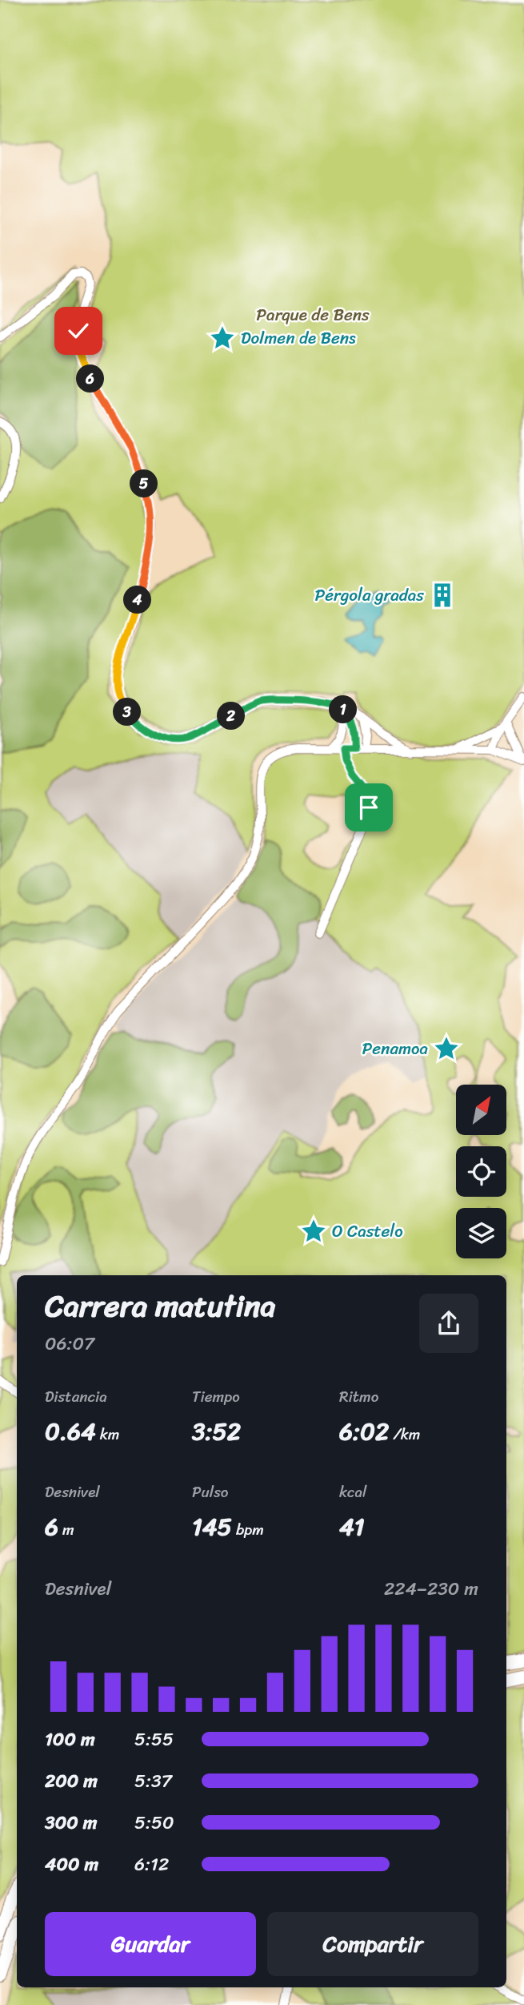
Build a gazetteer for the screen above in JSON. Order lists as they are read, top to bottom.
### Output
{
  "parks": ["Parque de Bens"],
  "places": {
    "place": ["Dolmen de Bens", "Penamoa", "O Castelo"],
    "building": ["Pérgola gradas"]
  },
  "north": "top right",
  "page": {
    "pins": [
      "6",
      "5",
      "4",
      "1",
      "3",
      "2"
    ],
    "heading": ["Carrera matutina", "06:07"],
    "stats": [
      ["Distancia", "0.64 km"],
      ["Tiempo", "3:52"],
      ["Ritmo", "6:02 /km"],
      ["Desnivel", "6 m"],
      ["Pulso", "145 bpm"],
      ["kcal", "41"]
    ],
    "chart": ["Desnivel", "224–230 m"],
    "list": [
      {
        "name": "100 m",
        "note": "5:55"
      },
      {
        "name": "200 m",
        "note": "5:37"
      },
      {
        "name": "300 m",
        "note": "5:50"
      },
      {
        "name": "400 m",
        "note": "6:12"
      }
    ],
    "buttons": ["Guardar", "Compartir"]
  }
}
